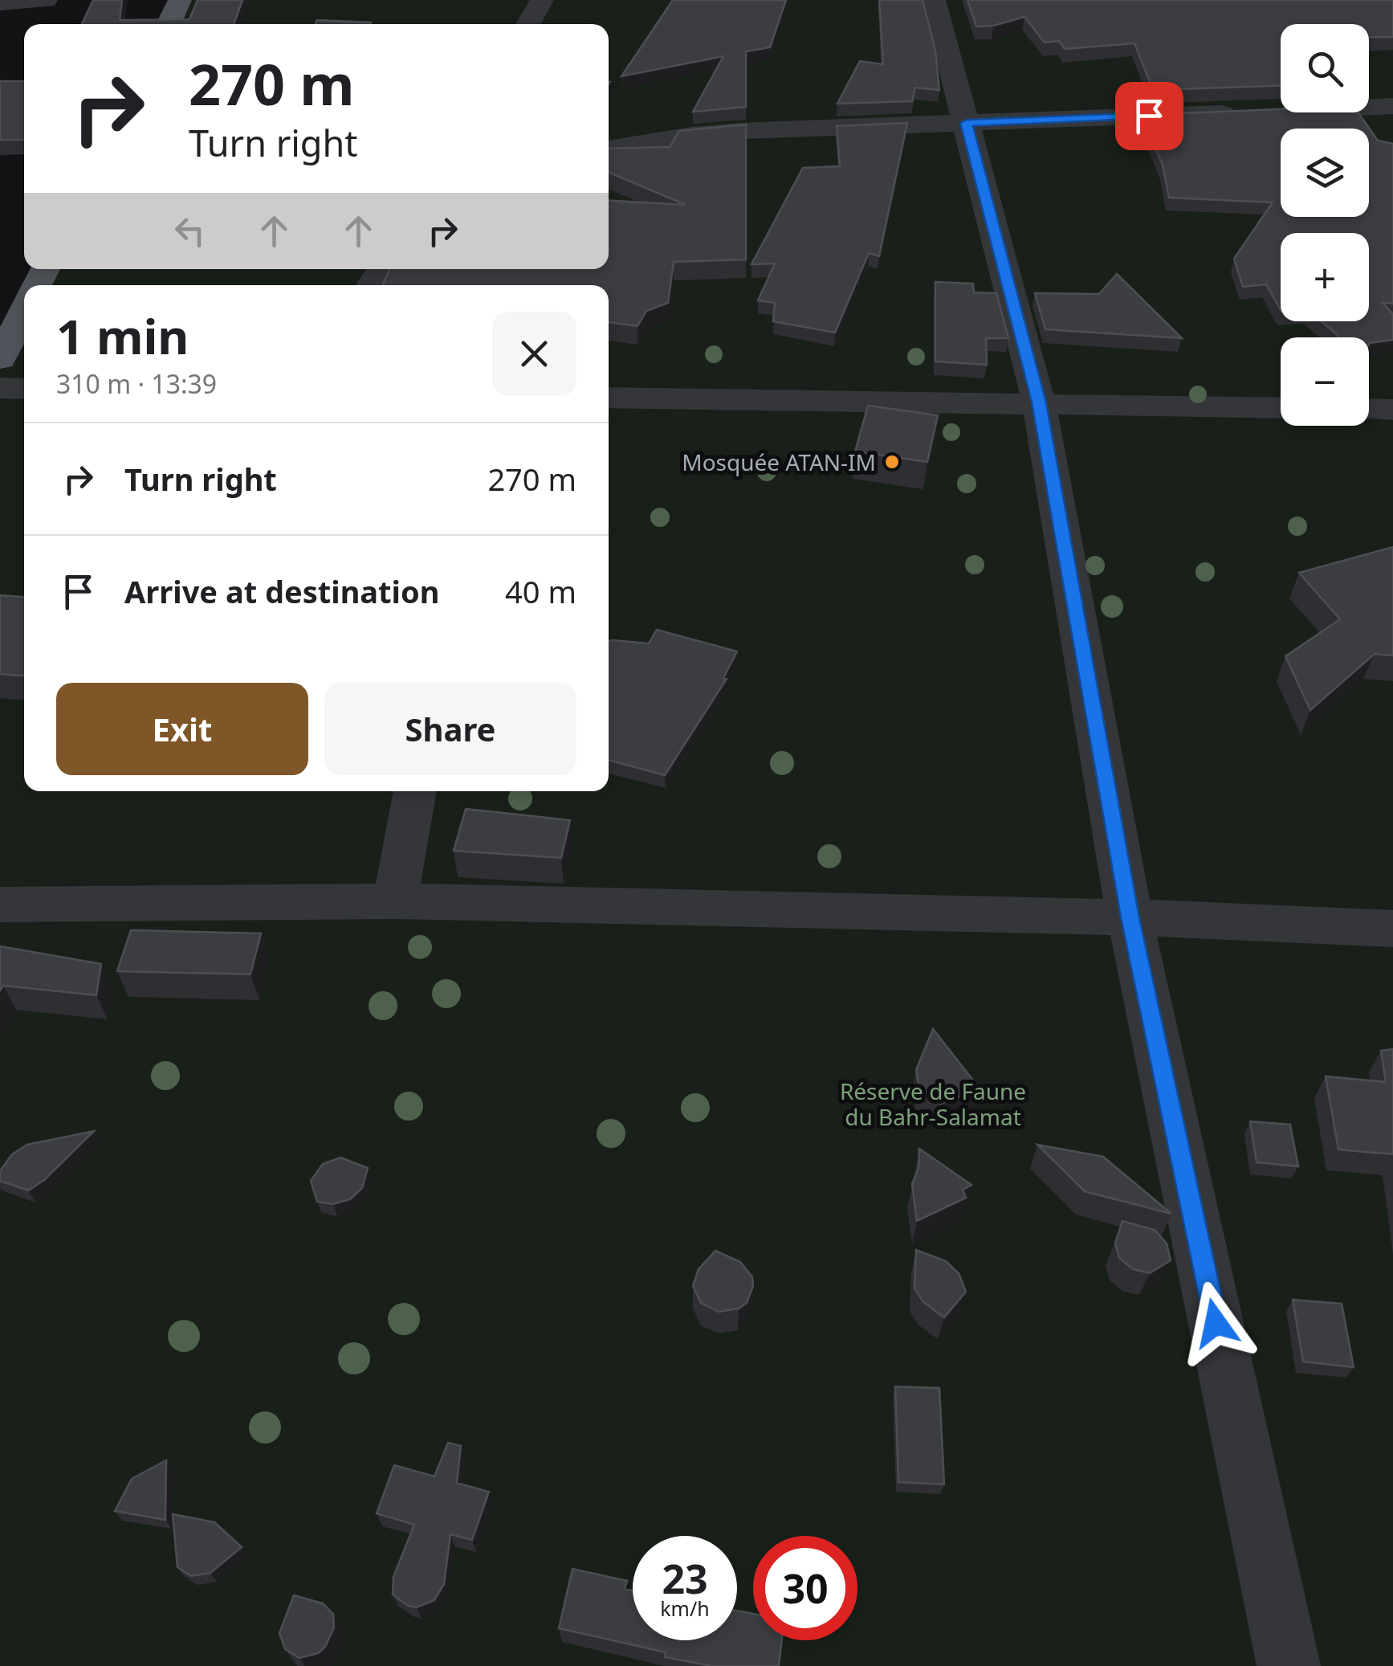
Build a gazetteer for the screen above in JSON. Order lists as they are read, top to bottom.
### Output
{
  "parks": ["Réserve de Faune du Bahr-Salamat"],
  "places": ["Mosquée ATAN-IM"],
  "page": {
    "map_buttons": ["+", "−"],
    "turn": ["270 m", "Turn right"],
    "heading": ["1 min", "310 m · 13:39"],
    "list": [
      {
        "name": "Turn right",
        "value": "270 m"
      },
      {
        "name": "Arrive at destination",
        "value": "40 m"
      }
    ],
    "buttons": ["Exit", "Share"],
    "speed": "23 km/h",
    "limit": "30"
  }
}
